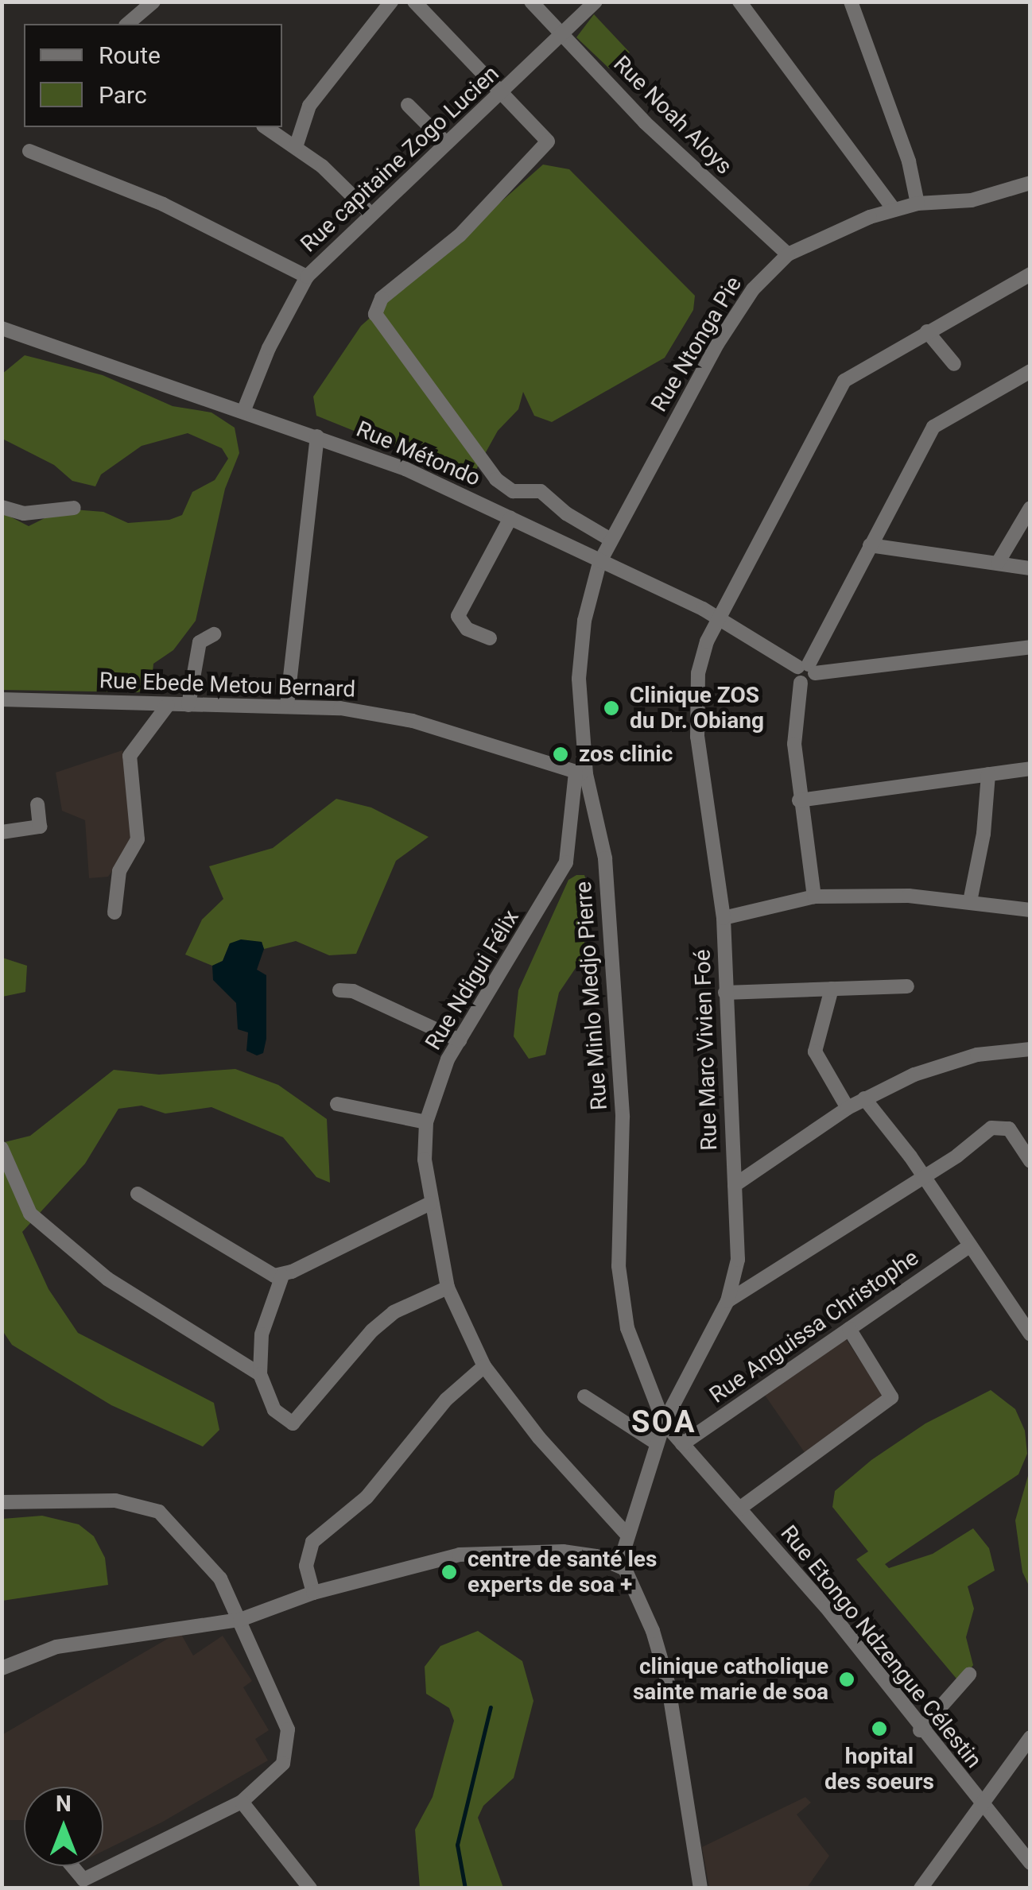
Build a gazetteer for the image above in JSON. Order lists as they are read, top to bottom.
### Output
{
  "streets": {
    "street": [
      "Rue Noah Aloys",
      "Rue capitaine Zogo Lucien",
      "Rue Ntonga Pie",
      "Rue Métondo",
      "Rue Ebede Metou Bernard",
      "Rue Ndigui Félix",
      "Rue Minlo Medjo Pierre",
      "Rue Marc Vivien Foé",
      "Rue Anguissa Christophe",
      "Rue Etongo Ndzengue Célestin"
    ]
  },
  "crossings": [
    ["Rue Noah Aloys", "Rue capitaine Zogo Lucien"],
    ["Rue Noah Aloys", "Rue Ntonga Pie"],
    ["Rue capitaine Zogo Lucien", "Rue Métondo"],
    ["Rue Ntonga Pie", "Rue Métondo"],
    ["Rue Ntonga Pie", "Rue Minlo Medjo Pierre"],
    ["Rue Métondo", "Rue Minlo Medjo Pierre"],
    ["Rue Ebede Metou Bernard", "Rue Ndigui Félix"],
    ["Rue Ebede Metou Bernard", "Rue Minlo Medjo Pierre"],
    ["Rue Ndigui Félix", "Rue Minlo Medjo Pierre"],
    ["Rue Ndigui Félix", "Rue Marc Vivien Foé"],
    ["Rue Minlo Medjo Pierre", "Rue Marc Vivien Foé"],
    ["Rue Minlo Medjo Pierre", "Rue Etongo Ndzengue Célestin"],
    ["Rue Marc Vivien Foé", "Rue Etongo Ndzengue Célestin"],
    ["Rue Anguissa Christophe", "Rue Etongo Ndzengue Célestin"]
  ],
  "districts": ["SOA"],
  "places": [
    "Clinique ZOS du Dr. Obiang",
    "zos clinic",
    "centre de santé les experts de soa +",
    "clinique catholique sainte marie de soa",
    "hopital des soeurs"
  ],
  "legend": ["Route", "Parc"],
  "north": "top"
}
